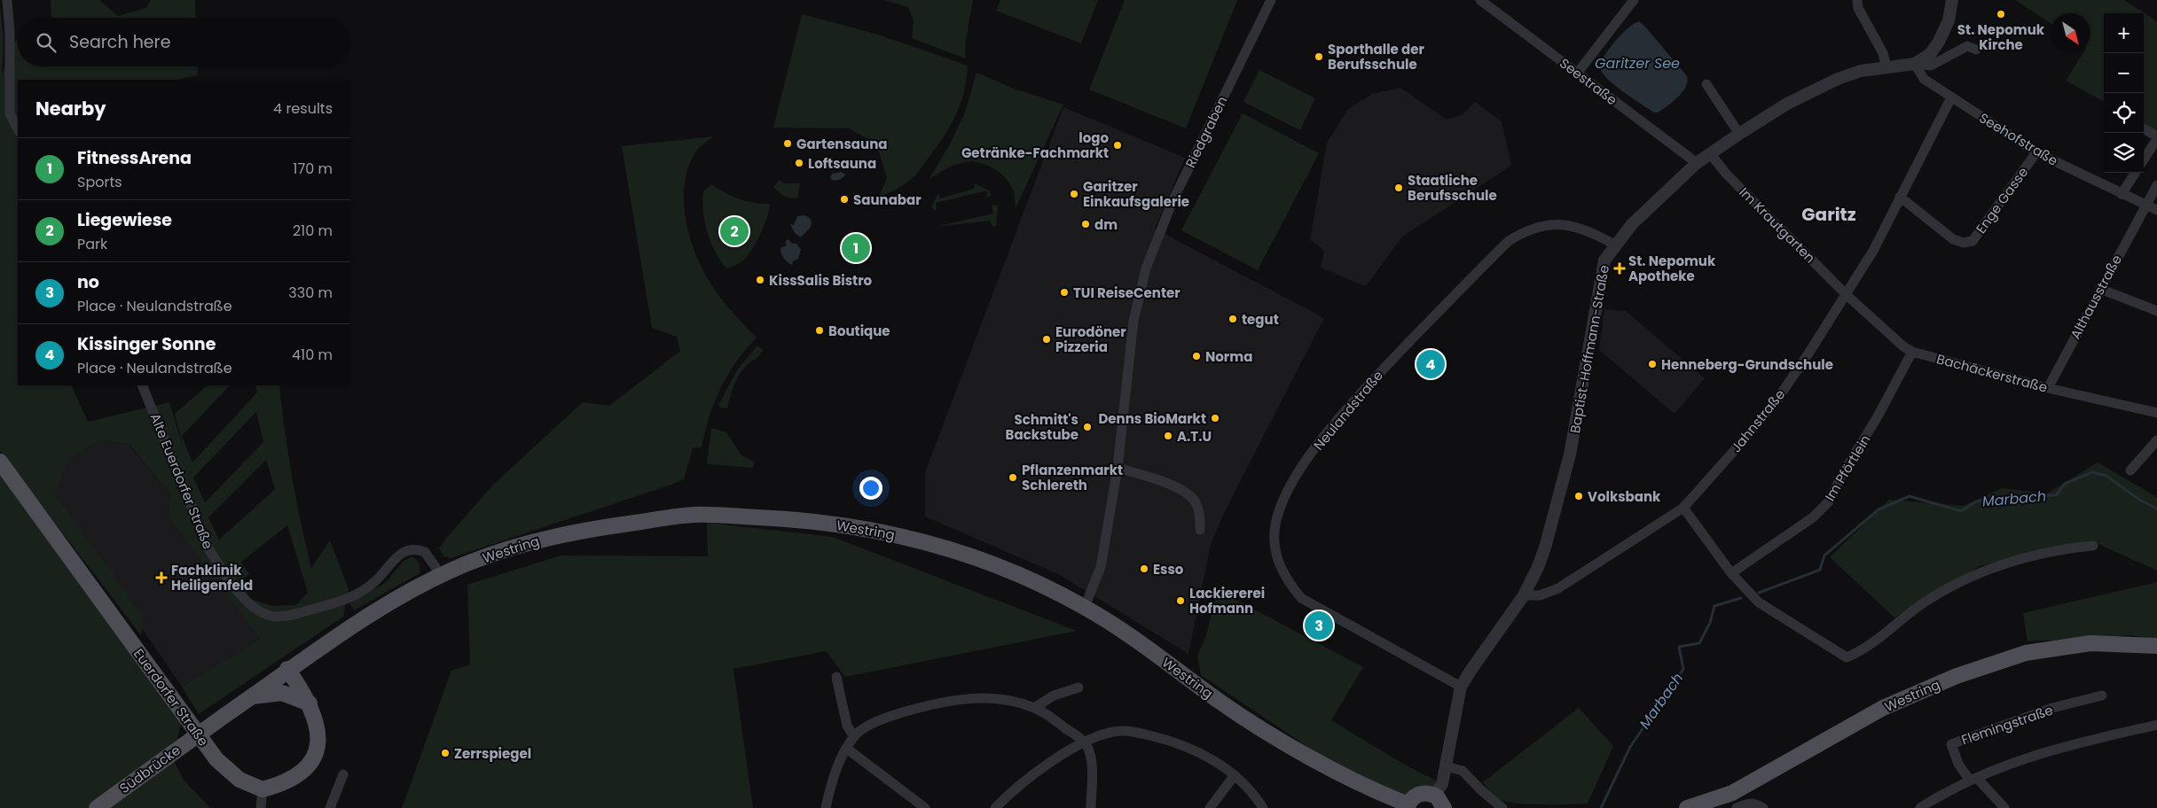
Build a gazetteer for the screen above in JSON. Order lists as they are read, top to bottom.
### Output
{
  "streets": {
    "main road": ["Westring", "Euerdorfer Straße", "Südbrücke"],
    "street": [
      "Seestraße",
      "Riedgraben",
      "Seehofstraße",
      "Enge Gasse",
      "Im Krautgarten",
      "Althausstraße",
      "Baptist-Hoffmann-Straße",
      "Bachäckerstraße",
      "Neulandstraße",
      "Jahnstraße",
      "Im Pförtlein",
      "Alte Euerdorfer Straße",
      "Flemingstraße"
    ]
  },
  "crossings": [
    ["Seestraße", "Baptist-Hoffmann-Straße"],
    ["Riedgraben", "Westring"],
    ["Seehofstraße", "Enge Gasse"],
    ["Seehofstraße", "Althausstraße"],
    ["Seehofstraße", "Baptist-Hoffmann-Straße"],
    ["Seehofstraße", "Jahnstraße"],
    ["Enge Gasse", "Jahnstraße"],
    ["Im Krautgarten", "Baptist-Hoffmann-Straße"],
    ["Im Krautgarten", "Bachäckerstraße"],
    ["Im Krautgarten", "Jahnstraße"],
    ["Althausstraße", "Bachäckerstraße"],
    ["Baptist-Hoffmann-Straße", "Neulandstraße"],
    ["Baptist-Hoffmann-Straße", "Jahnstraße"],
    ["Bachäckerstraße", "Jahnstraße"],
    ["Bachäckerstraße", "Im Pförtlein"],
    ["Alte Euerdorfer Straße", "Westring"],
    ["Westring", "Südbrücke"]
  ],
  "districts": ["Garitz"],
  "water": ["Garitzer See", "Marbach"],
  "places": {
    "other": [
      "St. Nepomuk Kirche",
      "Sporthalle der Berufsschule",
      "Gartensauna",
      "logo Getränke-Fachmarkt",
      "Loftsauna",
      "Staatliche Berufsschule",
      "Garitzer Einkaufsgalerie",
      "Saunabar",
      "dm",
      "KissSalis Bistro",
      "TUI ReiseCenter",
      "tegut",
      "Boutique",
      "Eurodöner Pizzeria",
      "Norma",
      "Henneberg-Grundschule",
      "Denns BioMarkt",
      "Schmitt's Backstube",
      "A.T.U",
      "Pflanzenmarkt Schlereth",
      "Volksbank",
      "Esso",
      "Lackiererei Hofmann",
      "Zerrspiegel"
    ],
    "health": ["St. Nepomuk Apotheke", "Fachklinik Heiligenfeld"]
  },
  "north": "bottom right",
  "page": {
    "map_buttons": ["+", "−"],
    "search": "Search here",
    "heading": ["Nearby", "4 results"],
    "list": [
      {
        "mark": "1",
        "name": "FitnessArena",
        "note": "Sports",
        "value": "170 m"
      },
      {
        "mark": "2",
        "name": "Liegewiese",
        "note": "Park",
        "value": "210 m"
      },
      {
        "mark": "3",
        "name": "no",
        "note": "Place · Neulandstraße",
        "value": "330 m"
      },
      {
        "mark": "4",
        "name": "Kissinger Sonne",
        "note": "Place · Neulandstraße",
        "value": "410 m"
      }
    ],
    "pins": [
      "2",
      "1",
      "4",
      "3"
    ]
  }
}
